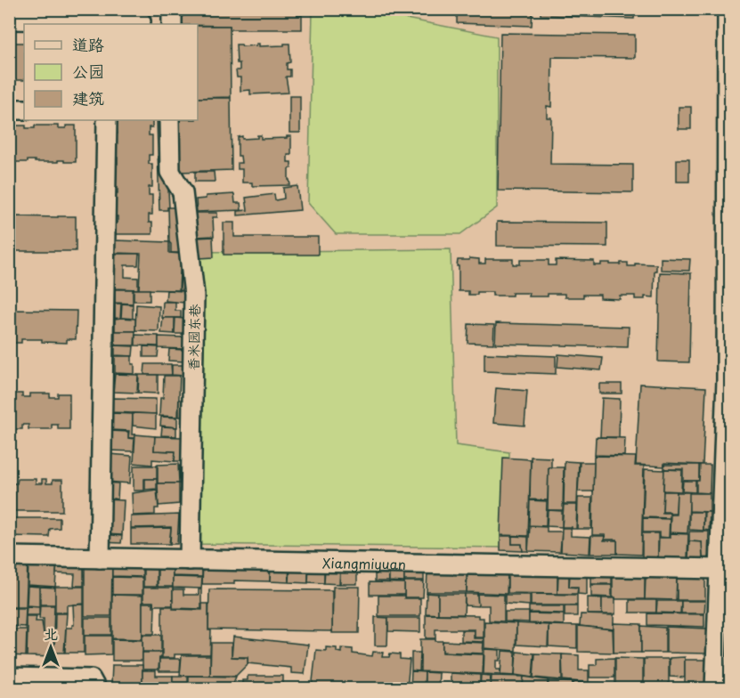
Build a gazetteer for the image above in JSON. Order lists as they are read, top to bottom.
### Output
{
  "streets": {
    "street": ["香米园东巷", "Xiangmiyuan"]
  },
  "crossings": [
    ["香米园东巷", "Xiangmiyuan"]
  ],
  "legend": ["道路", "公园", "建筑"],
  "north": "top"
}
